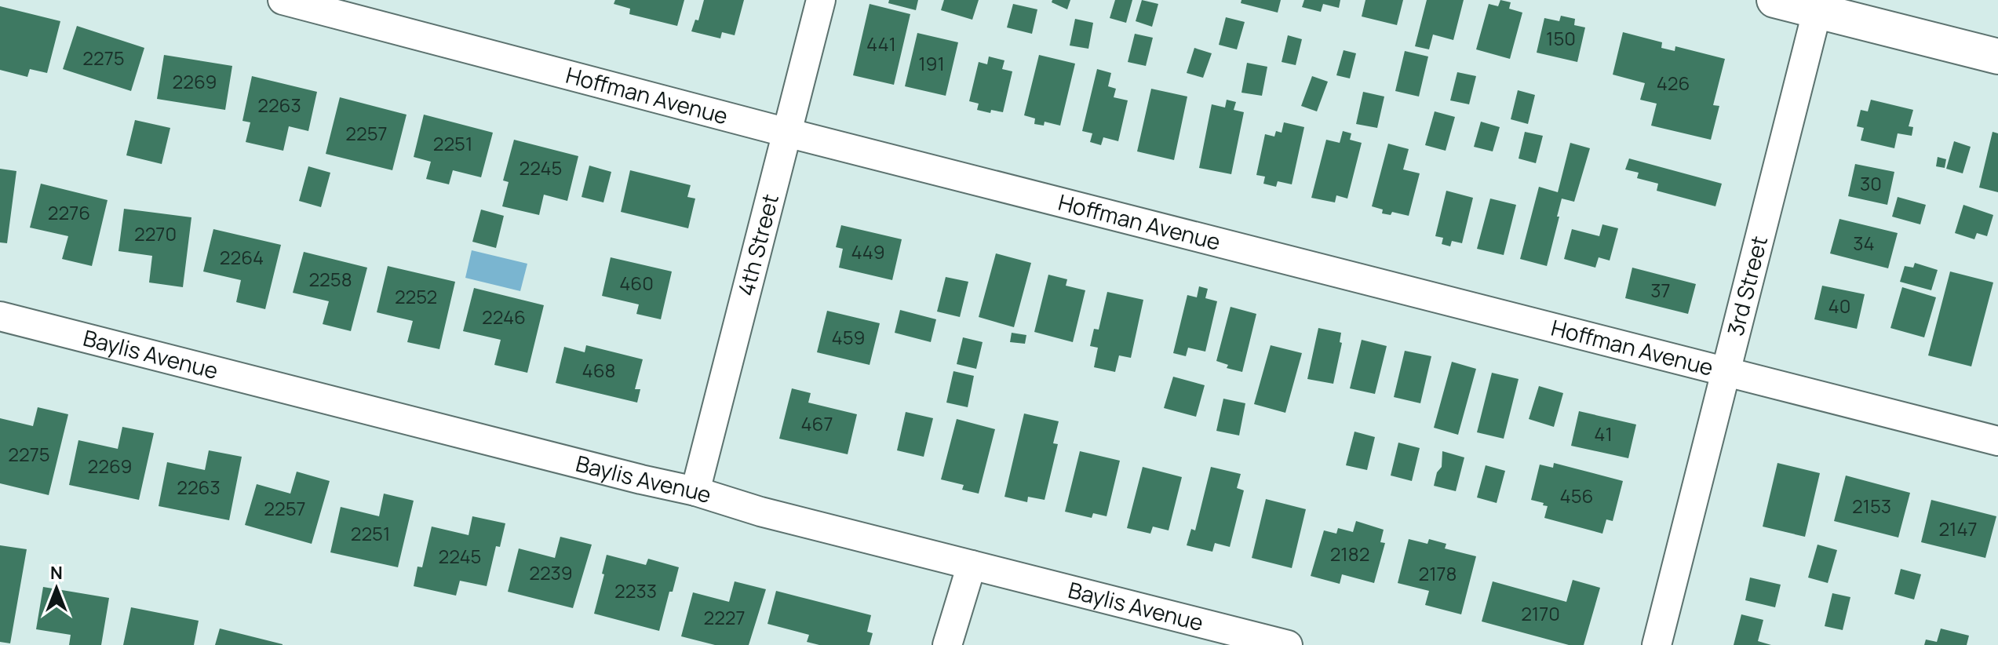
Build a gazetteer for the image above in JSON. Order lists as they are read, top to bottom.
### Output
{
  "streets": {
    "street": [
      "Hoffman Avenue",
      "4th Street",
      "3rd Street",
      "Baylis Avenue"
    ]
  },
  "crossings": [
    ["Hoffman Avenue", "4th Street"],
    ["Hoffman Avenue", "3rd Street"],
    ["4th Street", "Baylis Avenue"]
  ],
  "house_numbers": [
    "150",
    "441",
    "2275",
    "191",
    "2269",
    "426",
    "2263",
    "2257",
    "2251",
    "2245",
    "30",
    "2276",
    "2270",
    "34",
    "449",
    "2264",
    "2258",
    "460",
    "37",
    "2252",
    "40",
    "2246",
    "459",
    "468",
    "467",
    "41",
    "2275",
    "2269",
    "2263",
    "456",
    "2153",
    "2257",
    "2147",
    "2251",
    "2182",
    "2245",
    "2239",
    "2178",
    "2233",
    "2170",
    "2227"
  ],
  "north": "top"
}
